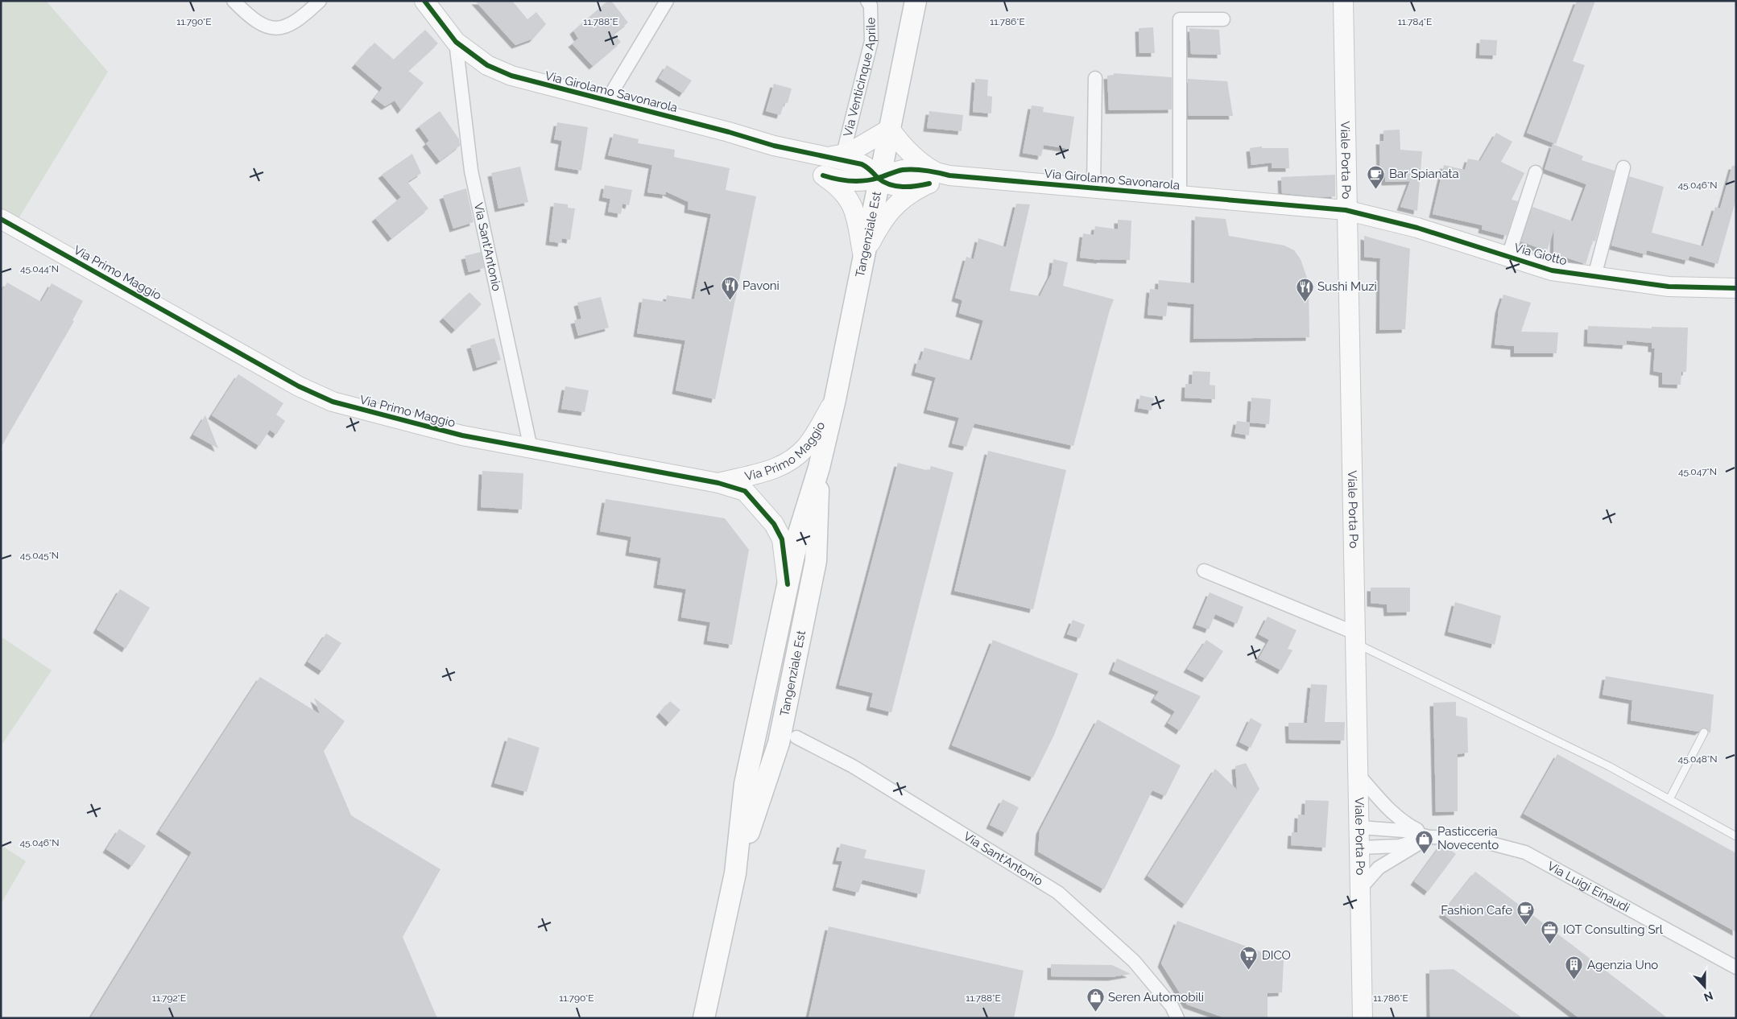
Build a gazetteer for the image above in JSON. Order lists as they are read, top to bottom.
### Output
{
  "streets": {
    "main road": ["Tangenziale Est"],
    "street": [
      "Via Venticinque Aprile",
      "Via Girolamo Savonarola",
      "Viale Porta Po",
      "Via Sant'Antonio",
      "Via Giotto",
      "Via Primo Maggio",
      "Via Luigi Einaudi"
    ]
  },
  "crossings": [
    ["Via Venticinque Aprile", "Via Girolamo Savonarola"],
    ["Via Girolamo Savonarola", "Viale Porta Po"],
    ["Via Girolamo Savonarola", "Tangenziale Est"],
    ["Via Girolamo Savonarola", "Via Sant'Antonio"],
    ["Via Girolamo Savonarola", "Via Giotto"],
    ["Viale Porta Po", "Via Giotto"],
    ["Viale Porta Po", "Via Luigi Einaudi"],
    ["Tangenziale Est", "Via Primo Maggio"],
    ["Via Sant'Antonio", "Via Primo Maggio"]
  ],
  "places": {
    "cafe": ["Bar Spianata", "Fashion Cafe"],
    "restaurant": ["Pavoni", "Sushi Muzi"],
    "shop": ["Pasticceria Novecento", "Seren Automobili"],
    "office": ["IQT Consulting Srl"],
    "supermarket": ["DICO"],
    "building": ["Agenzia Uno"]
  },
  "north": "bottom",
  "coordinates": [
    "11.790°E",
    "11.788°E",
    "11.786°E",
    "11.784°E",
    "45.046°N",
    "45.044°N",
    "45.047°N",
    "45.045°N",
    "45.048°N",
    "11.792°E"
  ]
}
